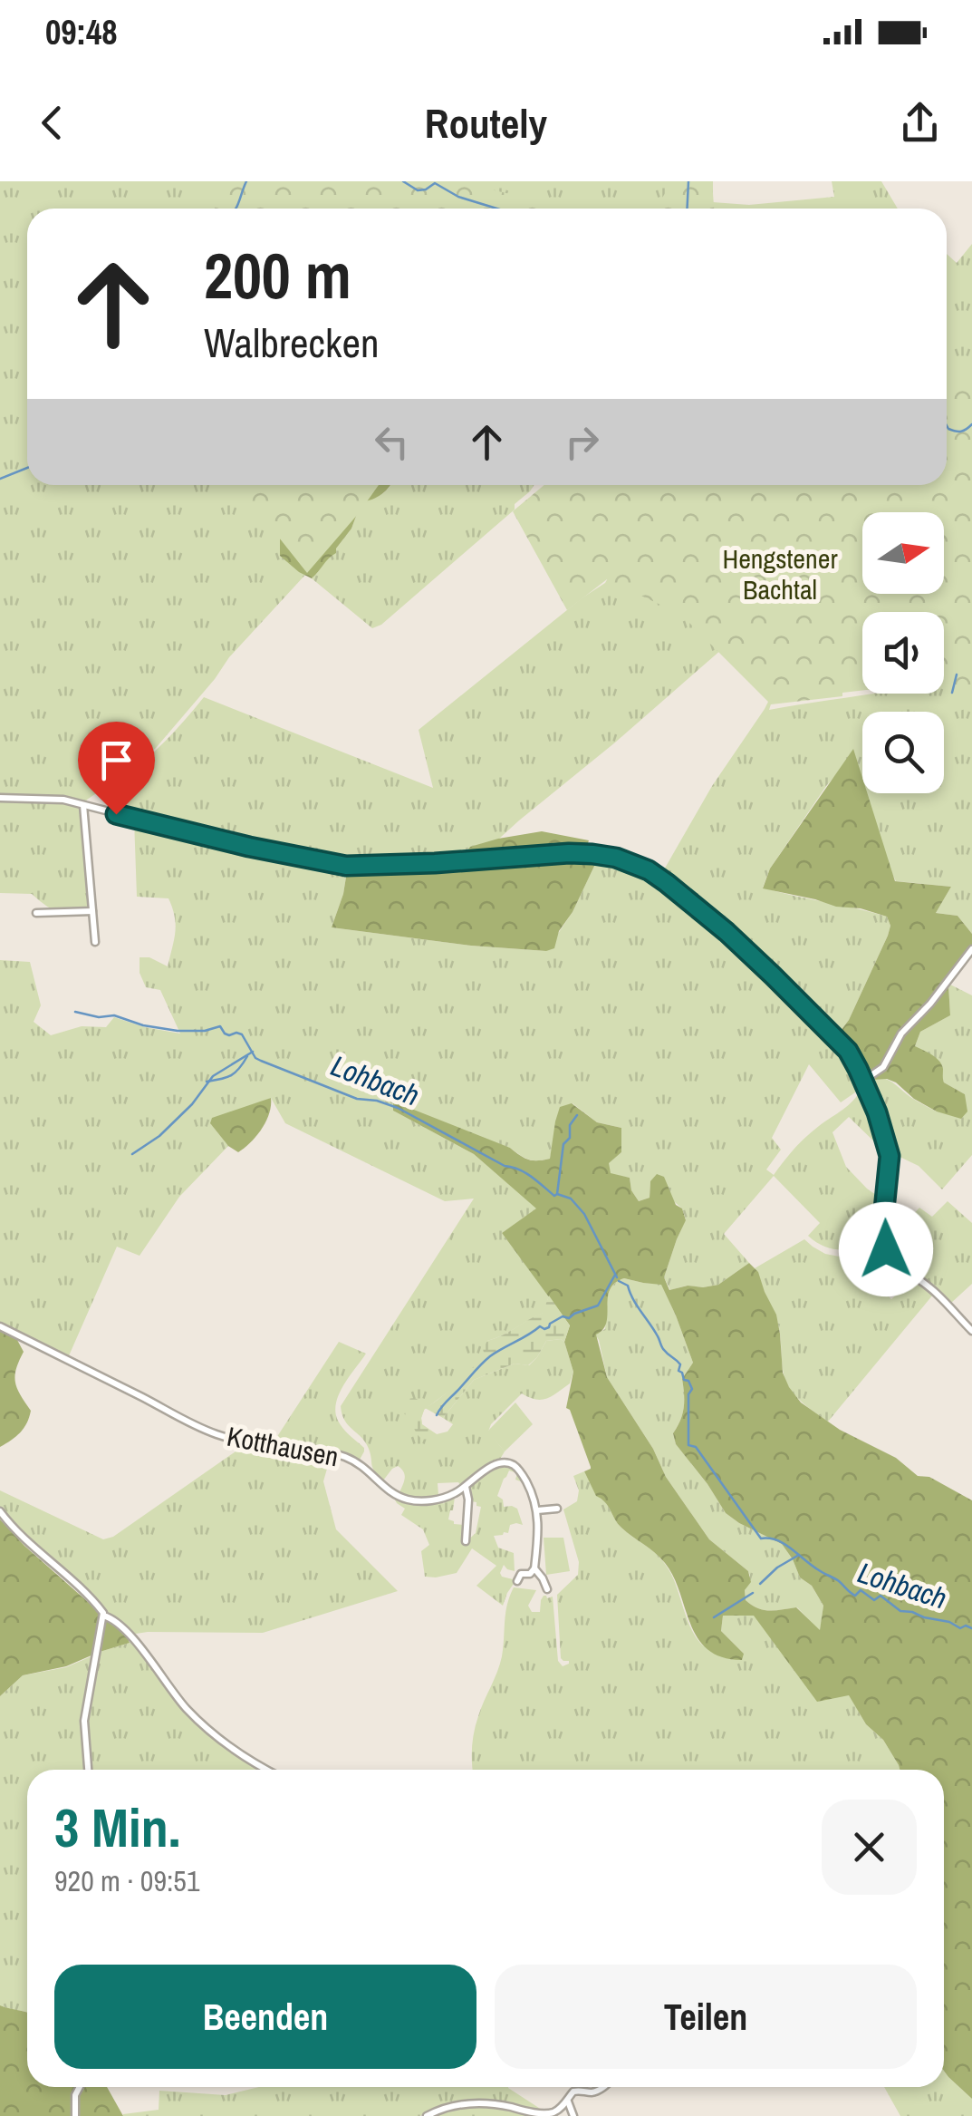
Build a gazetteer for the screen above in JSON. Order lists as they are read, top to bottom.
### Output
{
  "streets": {
    "street": ["Kotthausen"]
  },
  "water": ["Lohbach"],
  "parks": ["Hengstener Bachtal"],
  "north": "right",
  "page": {
    "status": "09:48",
    "header": "Routely",
    "turn": ["200 m", "Walbrecken"],
    "heading": ["3 Min.", "920 m · 09:51"],
    "buttons": ["Beenden", "Teilen"]
  }
}
